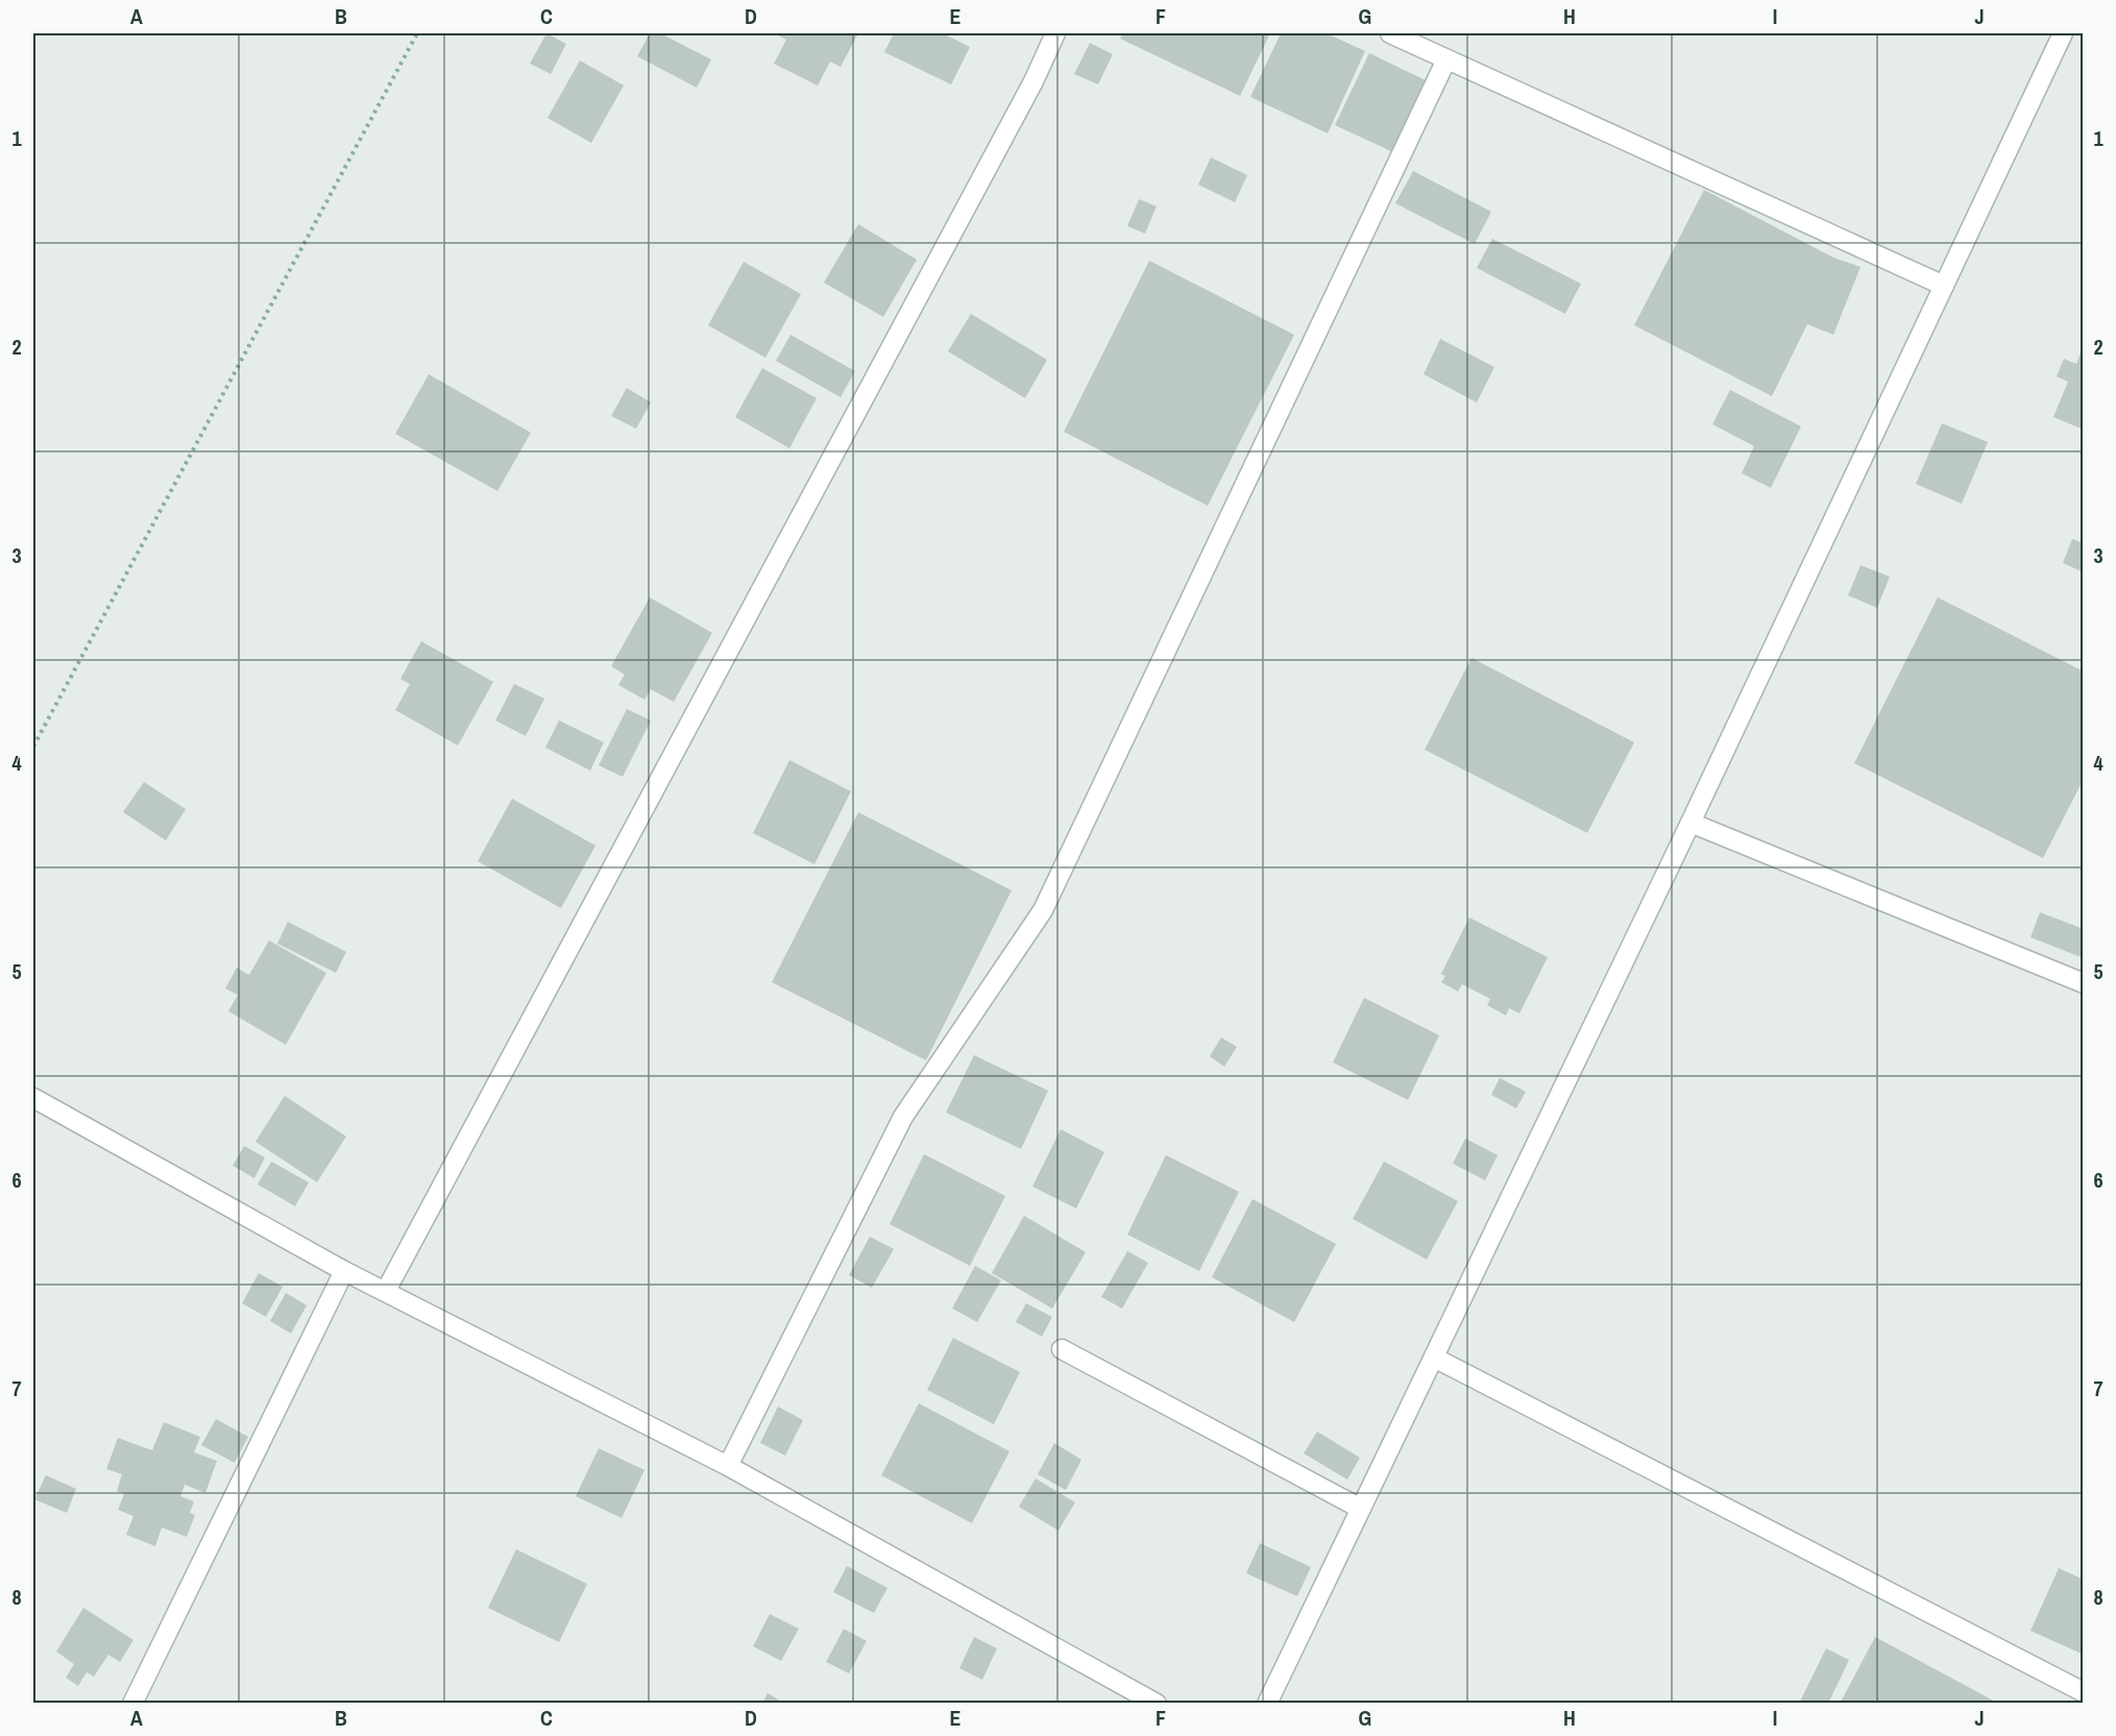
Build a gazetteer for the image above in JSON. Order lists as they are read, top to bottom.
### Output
{
  "grid": {
    "columns": [
      "A",
      "B",
      "C",
      "D",
      "E",
      "F",
      "G",
      "H",
      "I",
      "J"
    ],
    "rows": [
      "1",
      "2",
      "3",
      "4",
      "5",
      "6",
      "7",
      "8"
    ]
  }
}
